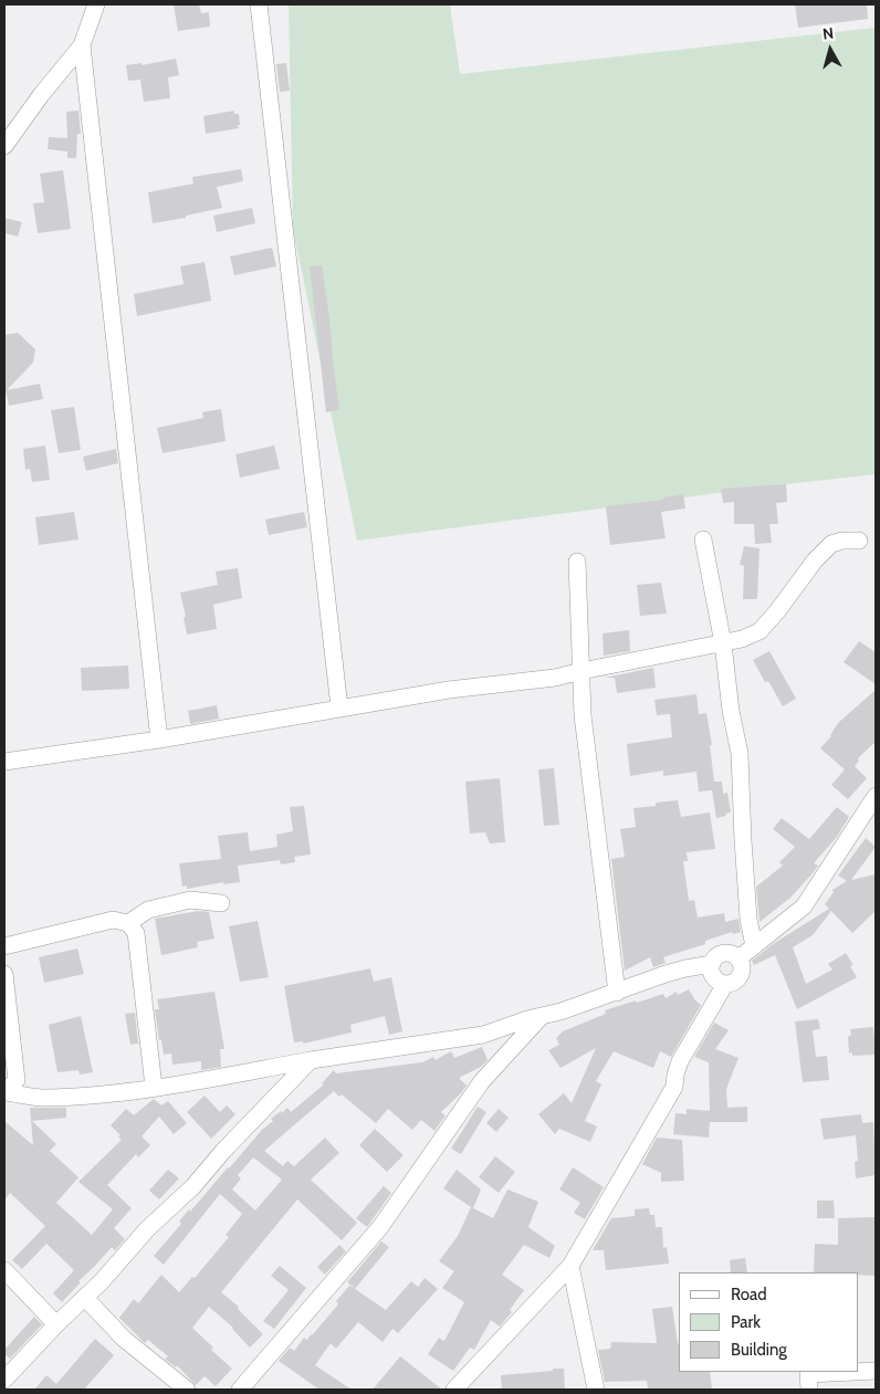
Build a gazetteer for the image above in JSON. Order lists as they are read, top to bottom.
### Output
{
  "legend": ["Road", "Park", "Building"],
  "north": "top"
}
